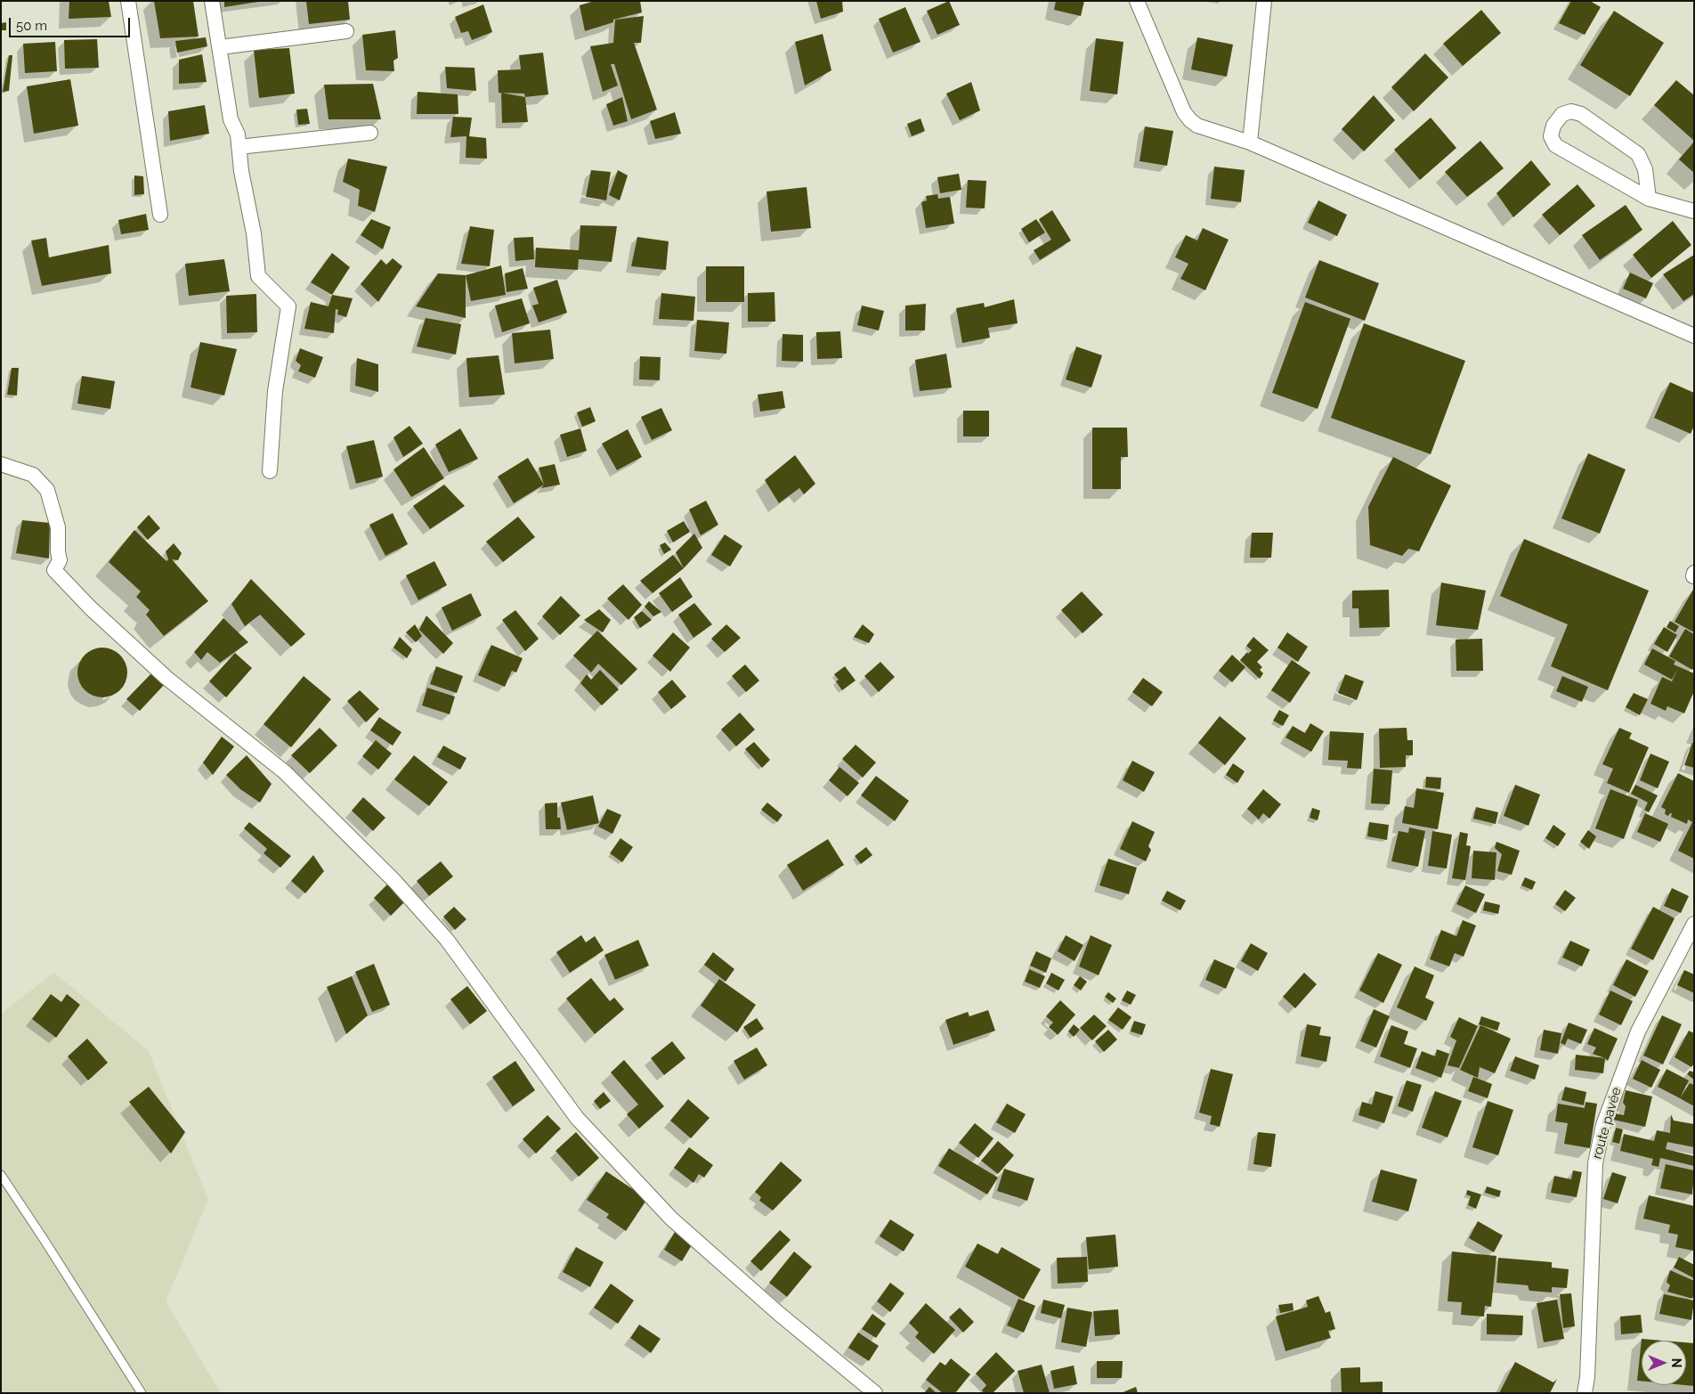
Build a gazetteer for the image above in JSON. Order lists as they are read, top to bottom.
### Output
{
  "streets": {
    "street": ["route pavée"]
  },
  "scale_bar": "50 m",
  "north": "right"
}
